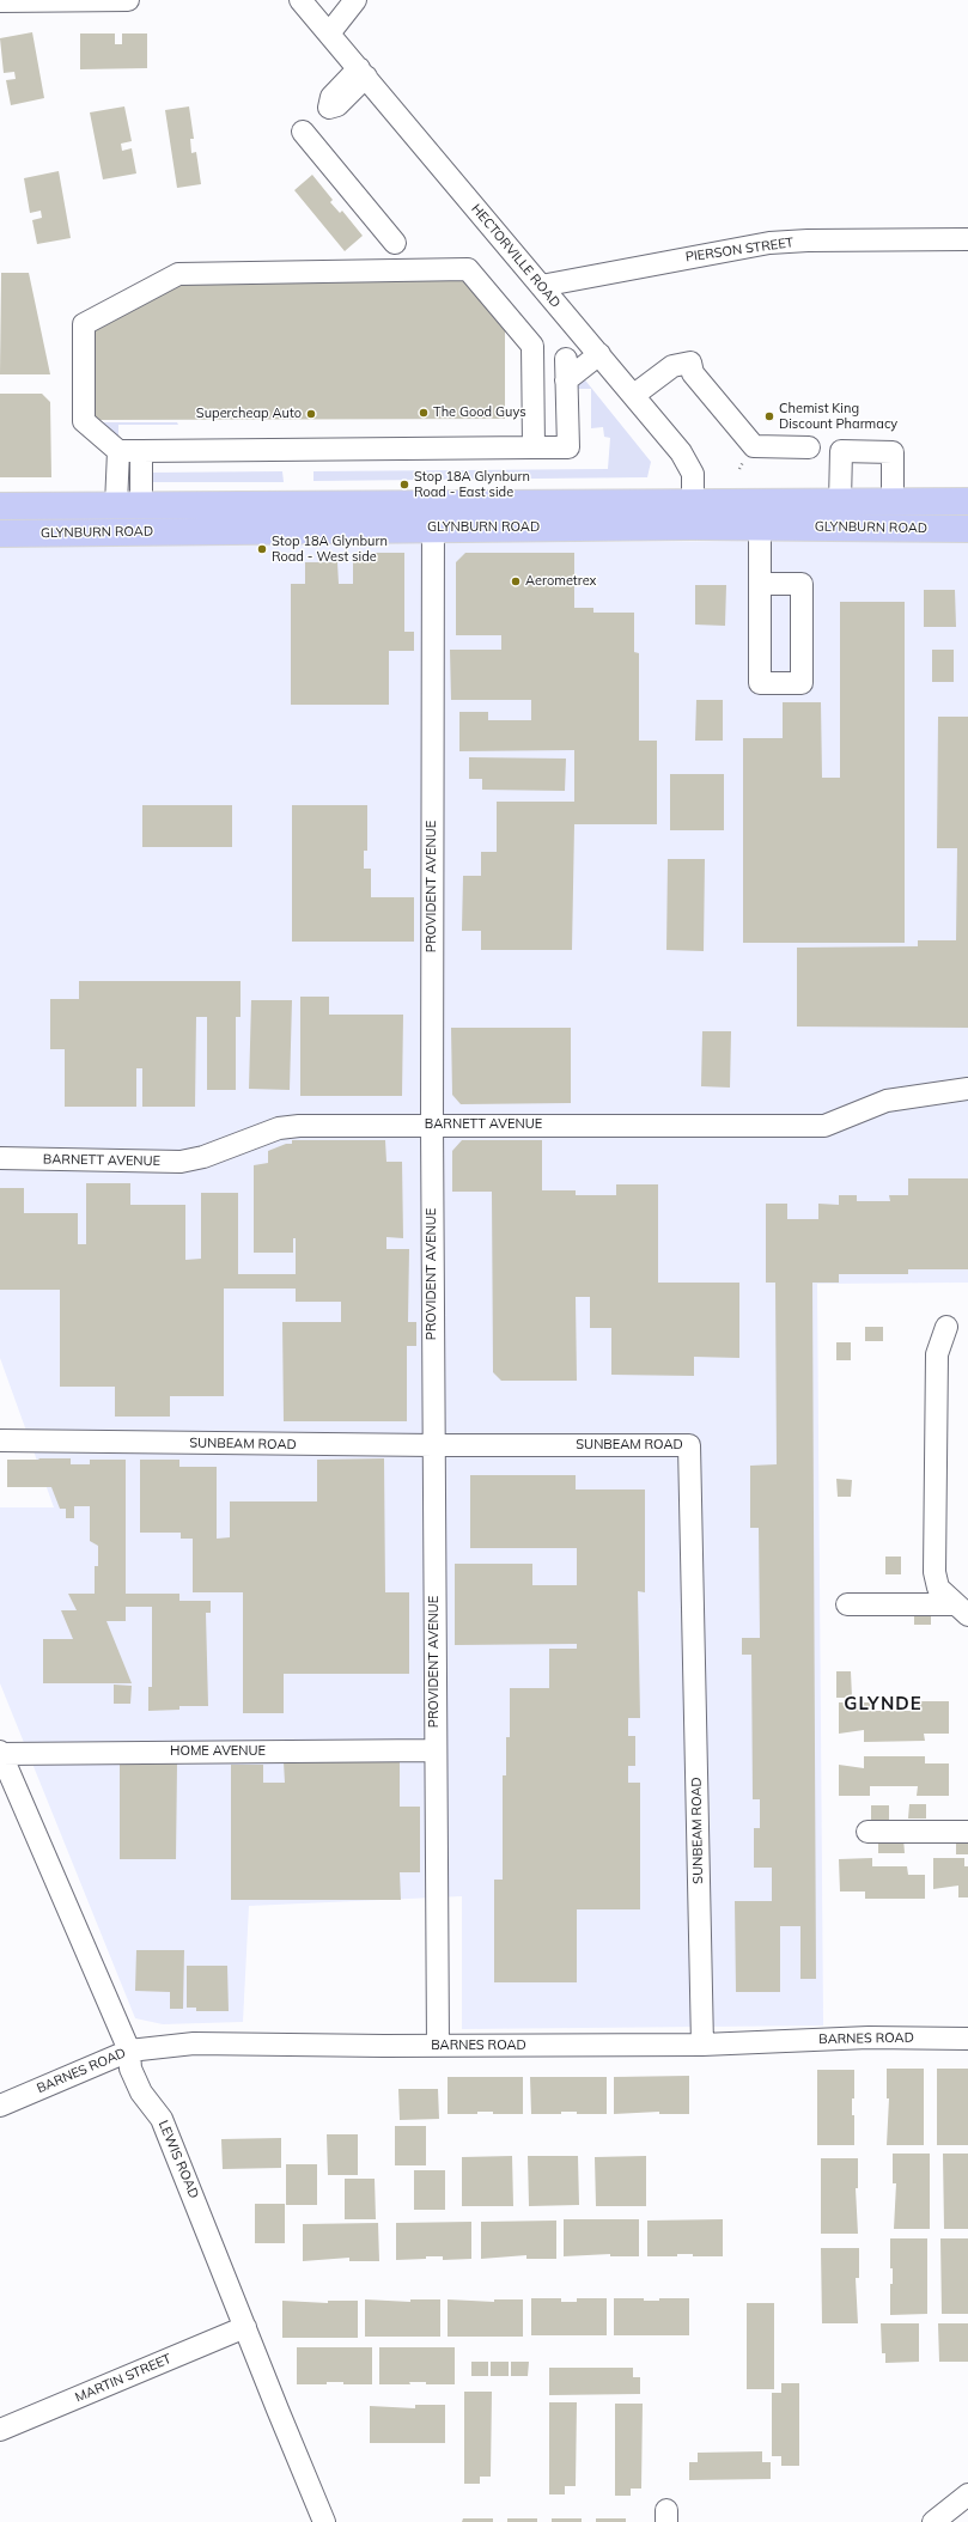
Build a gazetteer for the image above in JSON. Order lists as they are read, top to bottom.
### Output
{
  "streets": {
    "main road": ["GLYNBURN ROAD"],
    "street": [
      "PIERSON STREET",
      "HECTORVILLE ROAD",
      "PROVIDENT AVENUE",
      "BARNETT AVENUE",
      "SUNBEAM ROAD",
      "HOME AVENUE",
      "BARNES ROAD",
      "LEWIS ROAD",
      "MARTIN STREET"
    ]
  },
  "crossings": [
    ["PIERSON STREET", "HECTORVILLE ROAD"],
    ["HECTORVILLE ROAD", "GLYNBURN ROAD"],
    ["GLYNBURN ROAD", "PROVIDENT AVENUE"],
    ["PROVIDENT AVENUE", "BARNETT AVENUE"],
    ["PROVIDENT AVENUE", "SUNBEAM ROAD"],
    ["PROVIDENT AVENUE", "HOME AVENUE"],
    ["PROVIDENT AVENUE", "BARNES ROAD"],
    ["SUNBEAM ROAD", "BARNES ROAD"],
    ["HOME AVENUE", "LEWIS ROAD"],
    ["BARNES ROAD", "LEWIS ROAD"],
    ["LEWIS ROAD", "MARTIN STREET"]
  ],
  "districts": ["GLYNDE"],
  "places": [
    "The Good Guys",
    "Supercheap Auto",
    "Chemist King Discount Pharmacy",
    "Stop 18A Glynburn Road - East side",
    "Stop 18A Glynburn Road - West side",
    "Aerometrex"
  ]
}
